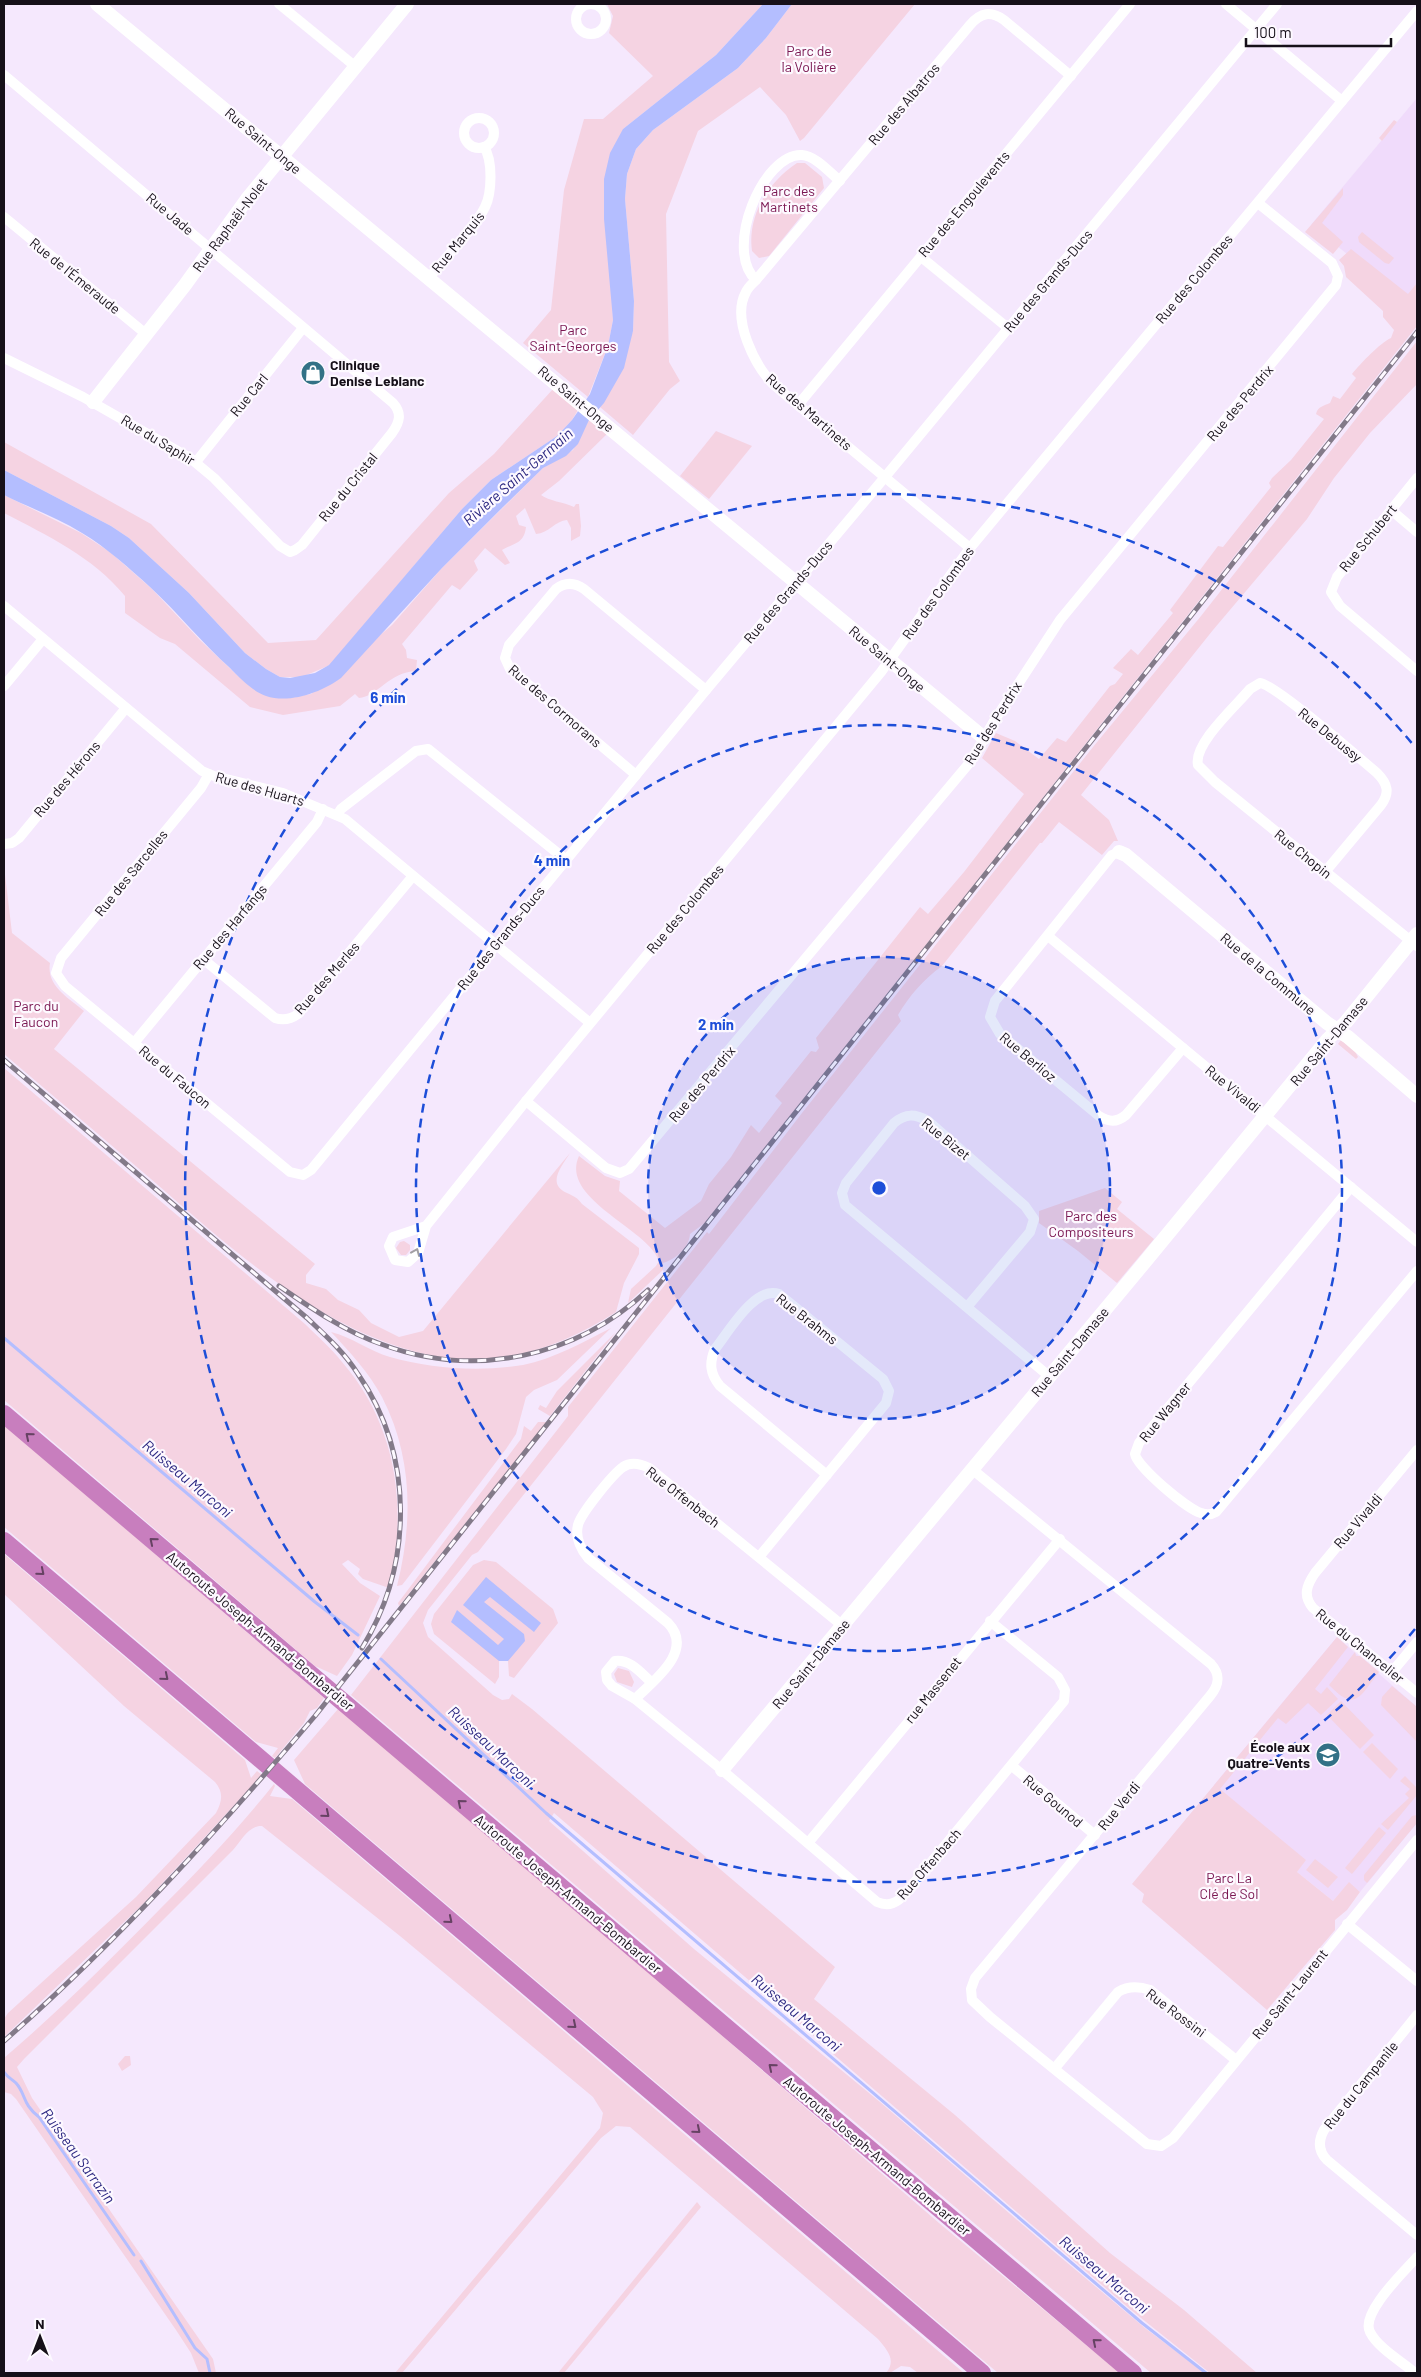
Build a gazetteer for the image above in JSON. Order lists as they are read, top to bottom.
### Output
{
  "streets": {
    "highway": ["Autoroute Joseph-Armand-Bombardier"],
    "street": [
      "Rue des Albatros",
      "Rue Saint-Onge",
      "Rue des Engoulevents",
      "Rue Jade",
      "Rue Raphaël-Nolet",
      "Rue Marquis",
      "Rue de l'Émeraude",
      "Rue des Colombes",
      "Rue des Grands-Ducs",
      "Rue Carl",
      "Rue des Perdrix",
      "Rue des Martinets",
      "Rue du Saphir",
      "Rue du Cristal",
      "Rue Schubert",
      "Rue des Cormorans",
      "Rue Debussy",
      "Rue des Hérons",
      "Rue des Huarts",
      "Rue Chopin",
      "Rue des Sarcelles",
      "Rue des Harfangs",
      "Rue de la Commune",
      "Rue des Merles",
      "Rue Saint-Damase",
      "Rue Berlioz",
      "Rue du Faucon",
      "Rue Vivaldi",
      "Rue Bizet",
      "Rue Brahms",
      "Rue Wagner",
      "Rue Offenbach",
      "Rue du Chancelier",
      "rue Massenet",
      "Rue Gounod",
      "Rue Verdi",
      "Rue Saint-Laurent",
      "Rue Rossini",
      "Rue du Campanile"
    ]
  },
  "crossings": [
    ["Rue des Albatros", "Rue des Engoulevents"],
    ["Rue des Albatros", "Rue des Martinets"],
    ["Rue Saint-Onge", "Rue Raphaël-Nolet"],
    ["Rue Saint-Onge", "Rue Marquis"],
    ["Rue Saint-Onge", "Rue des Colombes"],
    ["Rue Saint-Onge", "Rue des Grands-Ducs"],
    ["Rue Saint-Onge", "Rue des Perdrix"],
    ["Rue des Engoulevents", "Rue des Martinets"],
    ["Rue Jade", "Rue Raphaël-Nolet"],
    ["Rue Jade", "Rue Carl"],
    ["Rue Jade", "Rue du Cristal"],
    ["Rue Raphaël-Nolet", "Rue de l'Émeraude"],
    ["Rue Raphaël-Nolet", "Rue du Saphir"],
    ["Rue des Colombes", "Rue des Perdrix"],
    ["Rue des Colombes", "Rue des Martinets"],
    ["Rue des Colombes", "Rue des Huarts"],
    ["Rue des Grands-Ducs", "Rue des Martinets"],
    ["Rue des Grands-Ducs", "Rue des Cormorans"],
    ["Rue des Grands-Ducs", "Rue des Huarts"],
    ["Rue des Grands-Ducs", "Rue du Faucon"],
    ["Rue Carl", "Rue du Saphir"],
    ["Rue du Saphir", "Rue du Cristal"],
    ["Rue Debussy", "Rue Chopin"],
    ["Rue des Hérons", "Rue des Huarts"],
    ["Rue des Huarts", "Rue des Sarcelles"],
    ["Rue des Huarts", "Rue des Harfangs"],
    ["Rue des Huarts", "Rue des Merles"],
    ["Rue Chopin", "Rue Saint-Damase"],
    ["Rue des Sarcelles", "Rue du Faucon"],
    ["Rue des Harfangs", "Rue des Merles"],
    ["Rue des Harfangs", "Rue du Faucon"],
    ["Rue de la Commune", "Rue Saint-Damase"],
    ["Rue de la Commune", "Rue Berlioz"],
    ["Rue Saint-Damase", "Rue Vivaldi"],
    ["Rue Saint-Damase", "Rue Bizet"],
    ["Rue Saint-Damase", "Rue Offenbach"],
    ["Rue Saint-Damase", "Rue Verdi"],
    ["Rue Berlioz", "Rue Vivaldi"],
    ["Rue Vivaldi", "Rue Wagner"],
    ["Rue Vivaldi", "Rue du Chancelier"],
    ["Rue Brahms", "Rue Offenbach"],
    ["Rue Offenbach", "rue Massenet"],
    ["Rue Offenbach", "Rue Gounod"],
    ["rue Massenet", "Rue Verdi"],
    ["Rue Gounod", "Rue Verdi"],
    ["Rue Verdi", "Rue Saint-Laurent"],
    ["Rue Verdi", "Rue Rossini"],
    ["Rue Saint-Laurent", "Rue Rossini"]
  ],
  "water": ["Rivière Saint-Germain", "Ruisseau Marconi", "Ruisseau Sarrazin"],
  "parks": [
    "Parc de la Volière",
    "Parc des Martinets",
    "Parc Saint-Georges",
    "Parc du Faucon",
    "Parc des Compositeurs",
    "Parc La Clé de Sol"
  ],
  "places": {
    "shop": ["Clinique Denise Leblanc"],
    "school or university": ["École aux Quatre-Vents"]
  },
  "scale_bar": "100 m",
  "north": "top",
  "rings": ["6 min", "4 min", "2 min"]
}
